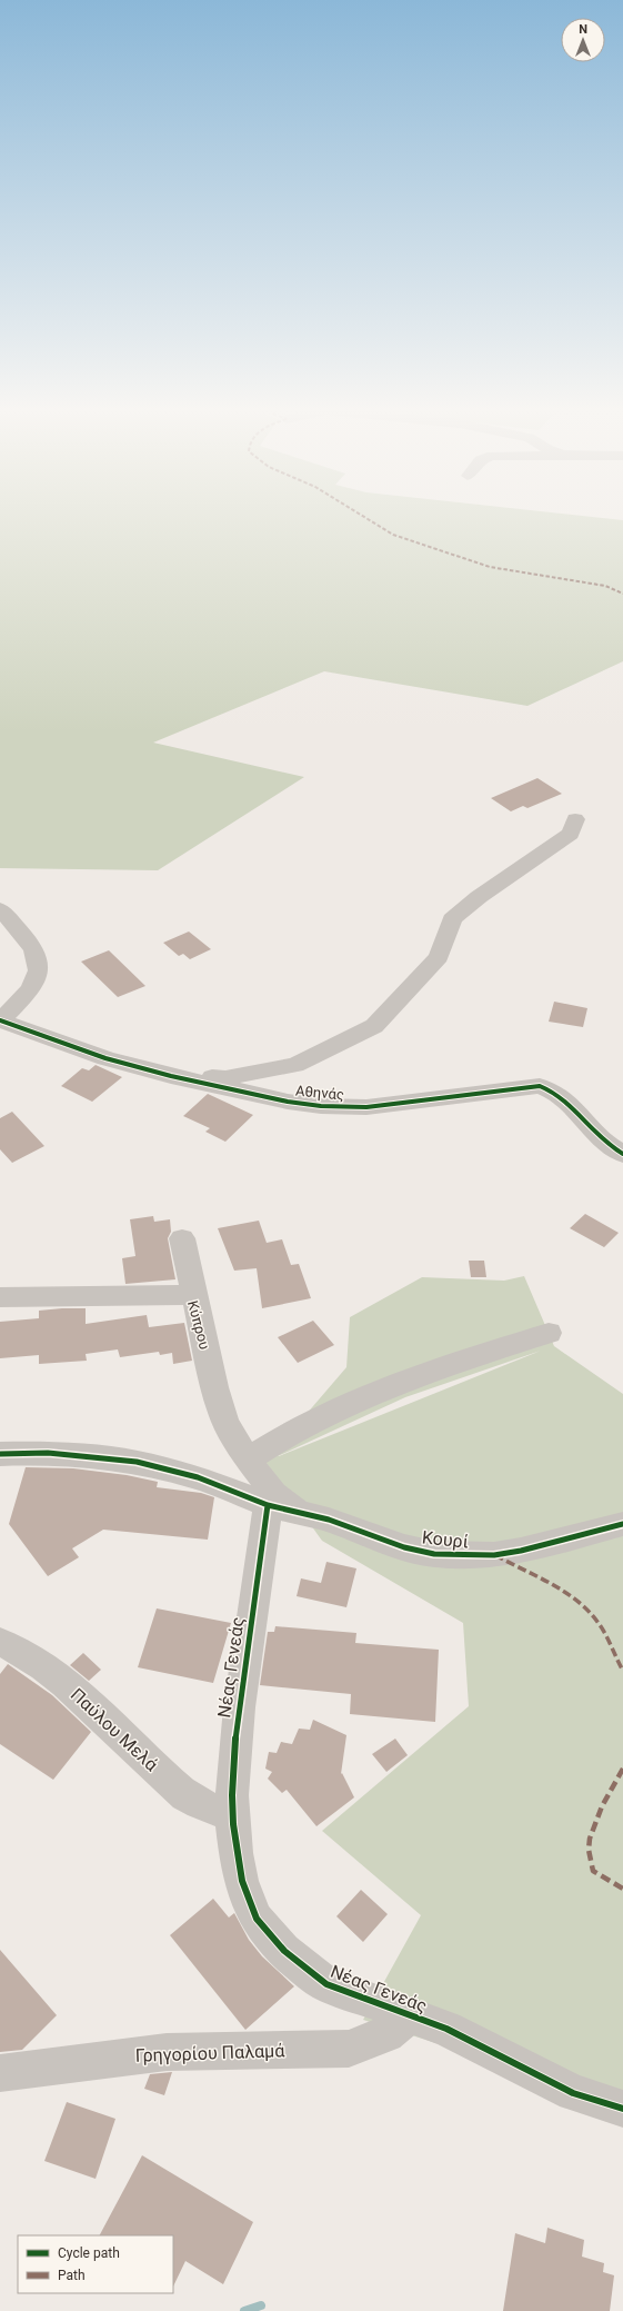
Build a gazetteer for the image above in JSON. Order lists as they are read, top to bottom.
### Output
{
  "streets": {
    "street": [
      "Αθηνάς",
      "Κύπρου",
      "Κουρί",
      "Νέας Γενεάς",
      "Παύλου Μελά",
      "Γρηγορίου Παλαμά"
    ]
  },
  "crossings": [
    ["Κύπρου", "Κουρί"],
    ["Κουρί", "Νέας Γενεάς"],
    ["Νέας Γενεάς", "Παύλου Μελά"],
    ["Νέας Γενεάς", "Γρηγορίου Παλαμά"]
  ],
  "legend": ["Cycle path", "Path"],
  "north": "top"
}
